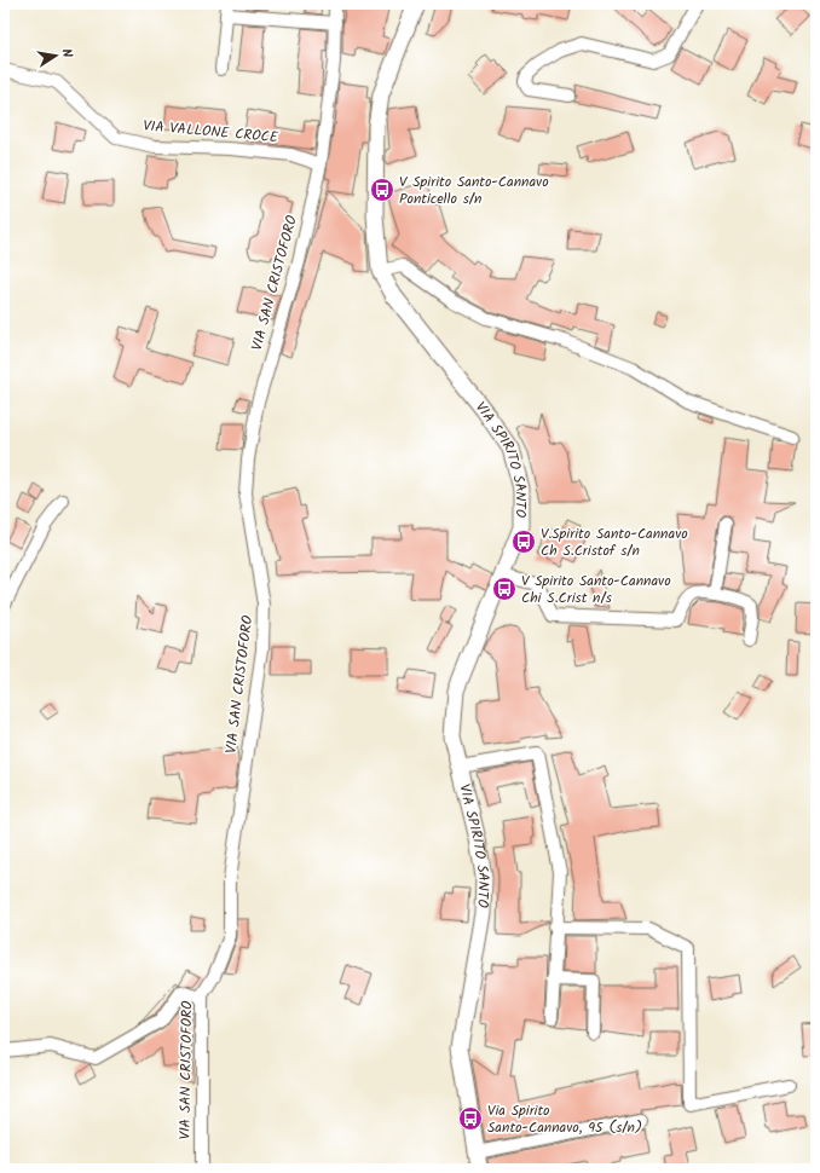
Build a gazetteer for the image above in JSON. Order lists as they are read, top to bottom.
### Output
{
  "streets": {
    "street": ["VIA VALLONE CROCE", "VIA SAN CRISTOFORO", "VIA SPIRITO SANTO"]
  },
  "crossings": [
    ["VIA VALLONE CROCE", "VIA SAN CRISTOFORO"]
  ],
  "places": {
    "bus stop": [
      "V Spirito Santo-Cannavo Ponticello s/n",
      "V.Spirito Santo-Cannavo Ch S.Cristof s/n",
      "V Spirito Santo-Cannavo Chi S.Crist n/s",
      "Via Spirito Santo-Cannavo, 95 (s/n)"
    ]
  },
  "north": "right"
}
